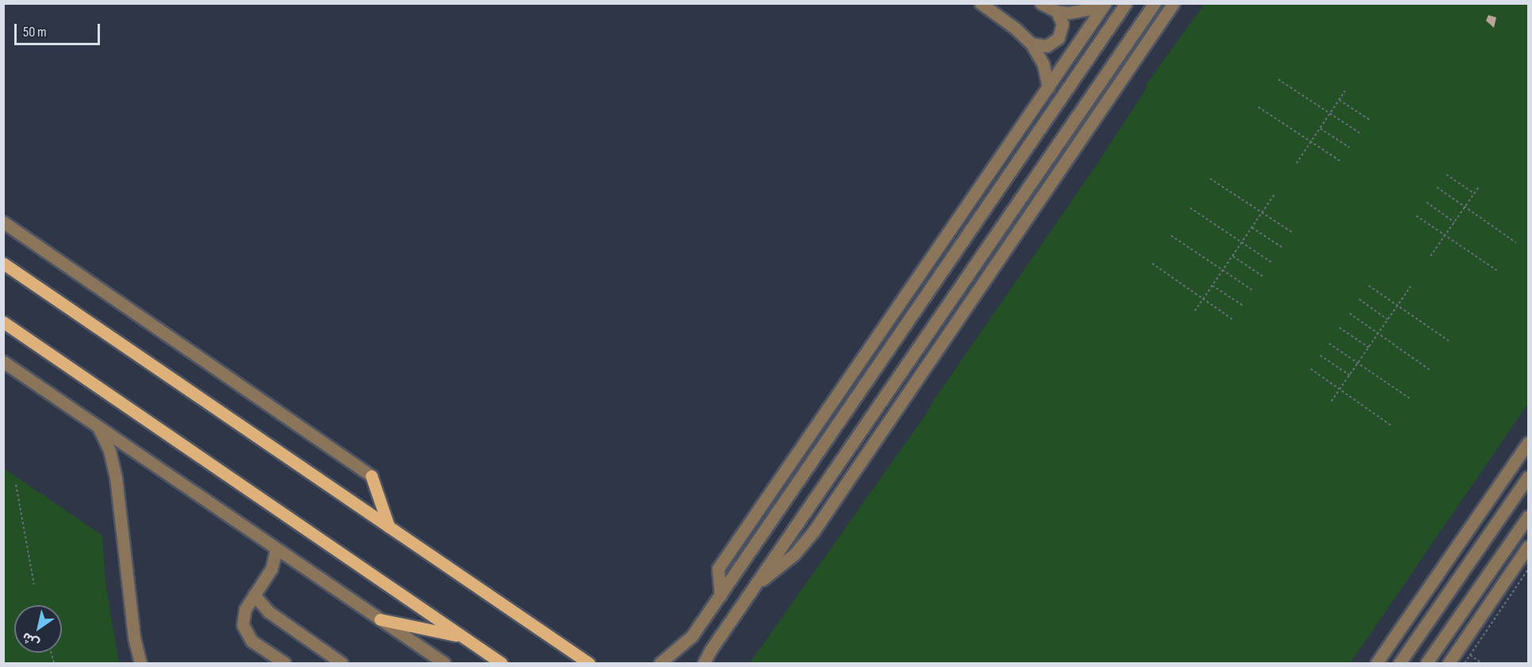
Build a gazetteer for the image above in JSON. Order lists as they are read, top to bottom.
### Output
{
  "scale_bar": "50 m",
  "north": "bottom left"
}
